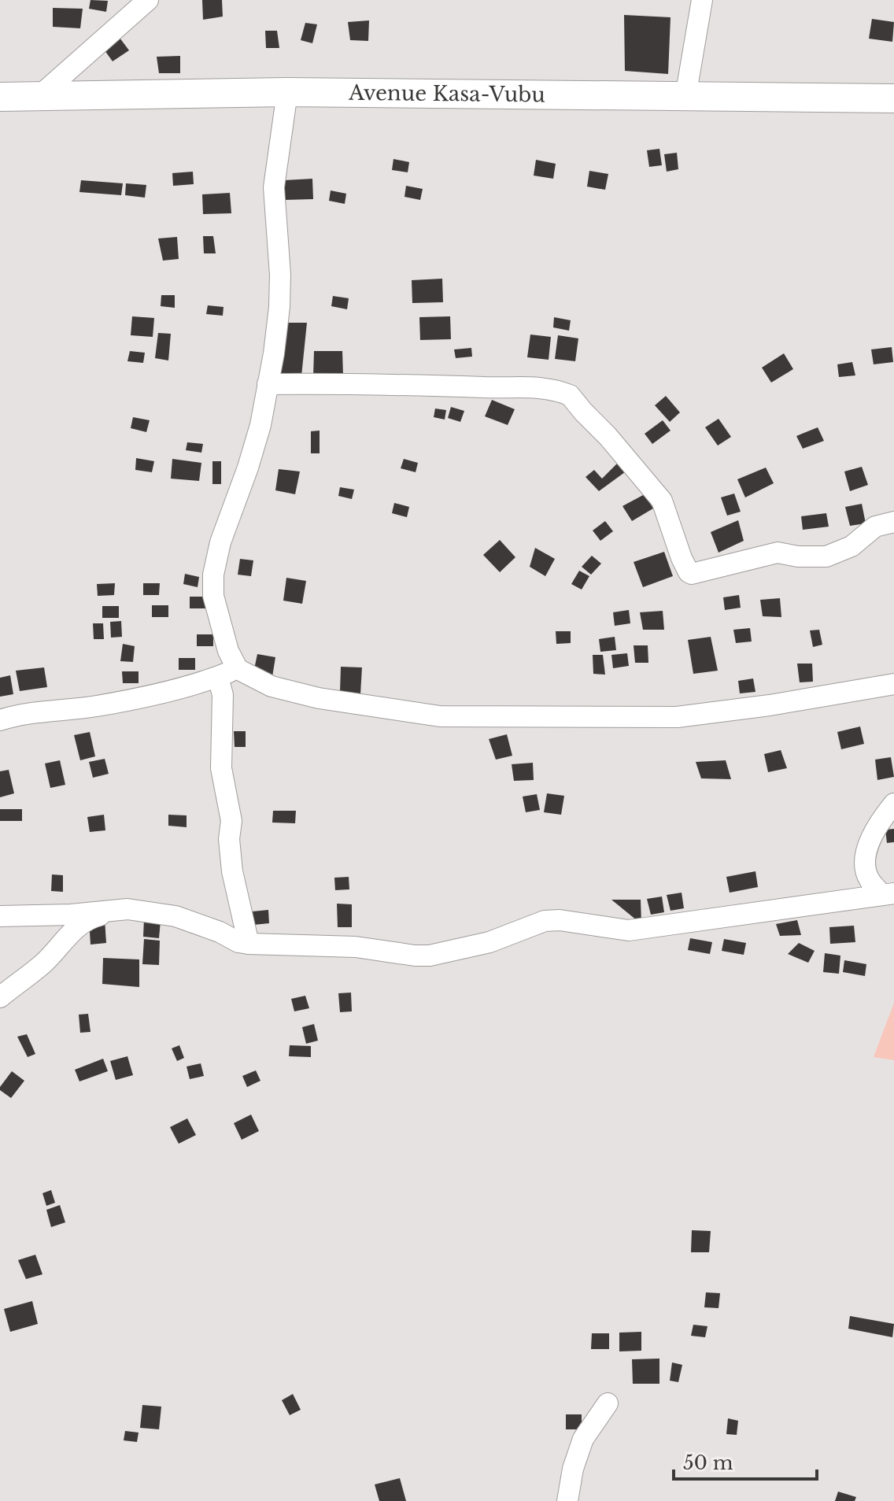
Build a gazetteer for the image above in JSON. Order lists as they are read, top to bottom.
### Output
{
  "streets": {
    "highway": ["Avenue Kasa-Vubu"]
  },
  "scale_bar": "50 m"
}
